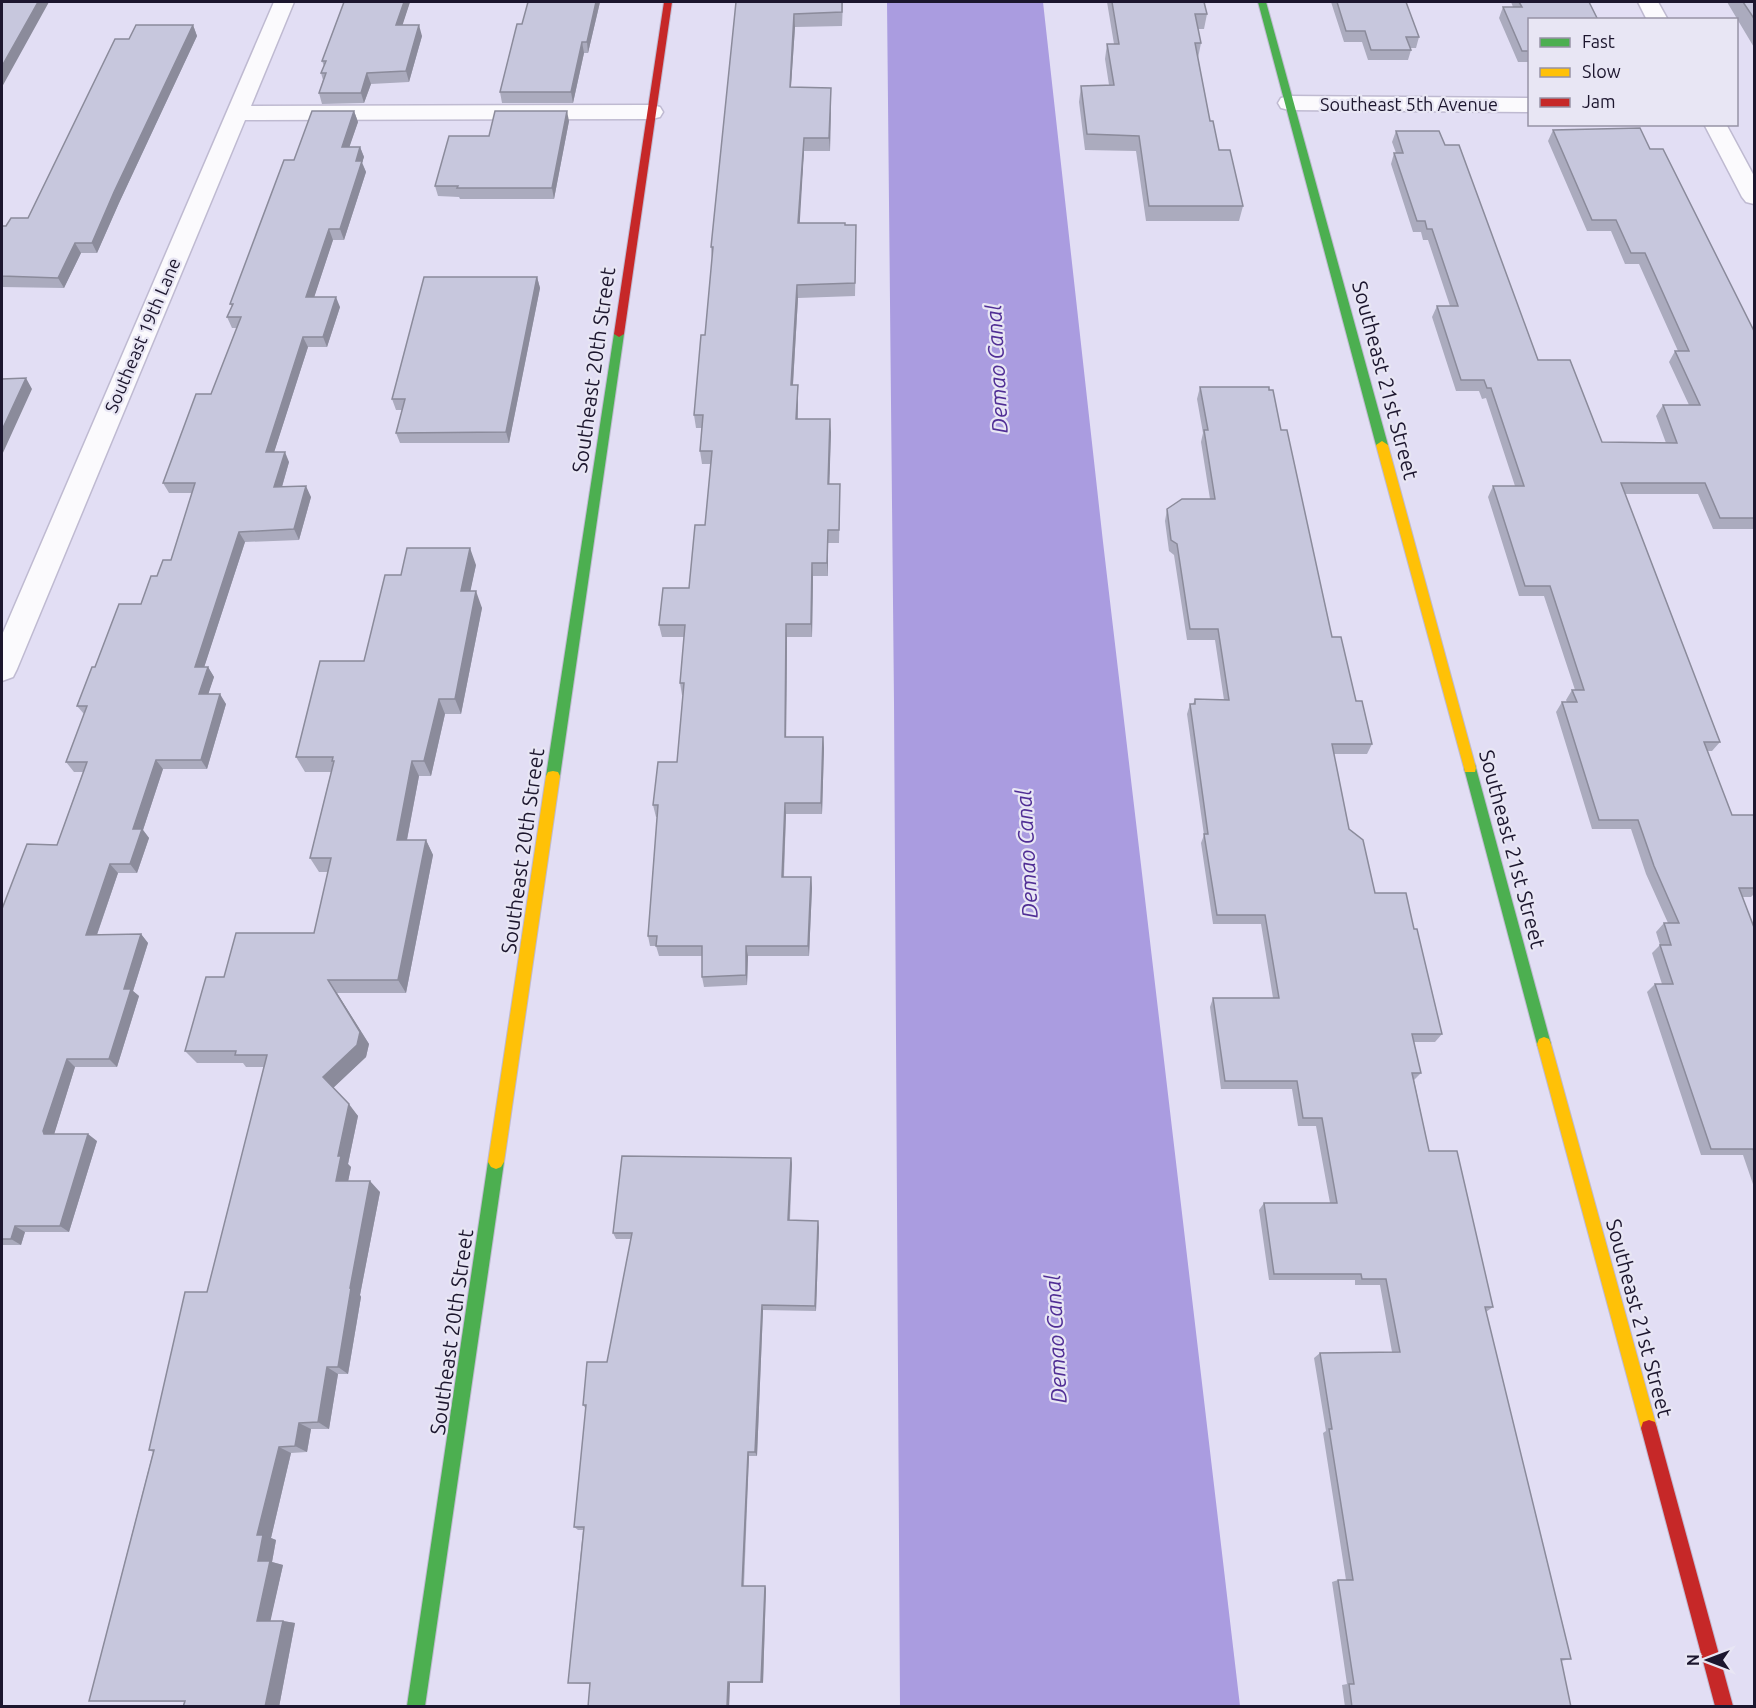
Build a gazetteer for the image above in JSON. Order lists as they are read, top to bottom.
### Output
{
  "streets": {
    "street": [
      "Southeast 5th Avenue",
      "Southeast 19th Lane",
      "Southeast 20th Street",
      "Southeast 21st Street"
    ]
  },
  "crossings": [
    ["Southeast 5th Avenue", "Southeast 21st Street"]
  ],
  "water": ["Demao Canal"],
  "legend": ["Fast", "Slow", "Jam"],
  "north": "left"
}
